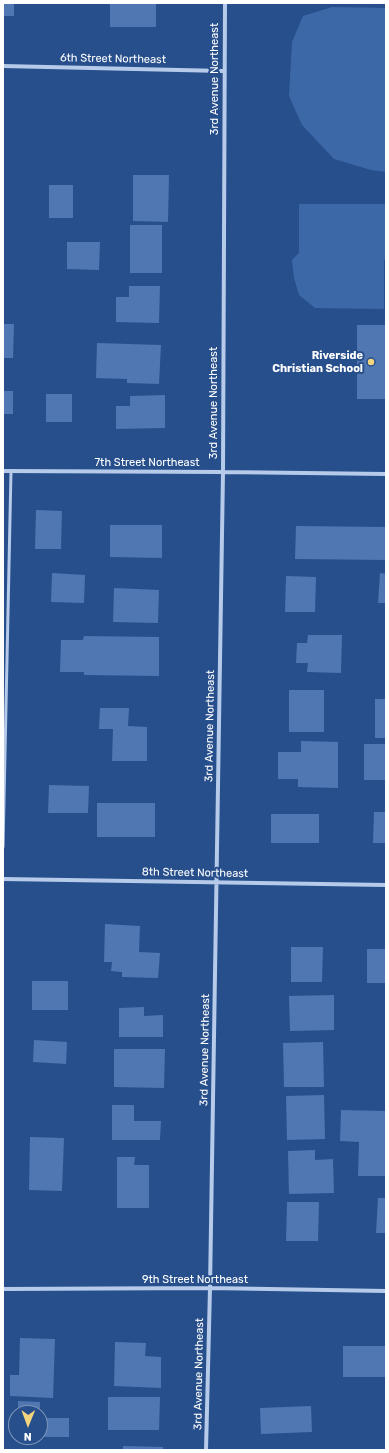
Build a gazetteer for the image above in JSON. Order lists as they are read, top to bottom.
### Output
{
  "streets": {
    "street": [
      "6th Street Northeast",
      "3rd Avenue Northeast",
      "7th Street Northeast",
      "8th Street Northeast",
      "9th Street Northeast"
    ]
  },
  "crossings": [
    ["6th Street Northeast", "3rd Avenue Northeast"],
    ["3rd Avenue Northeast", "7th Street Northeast"],
    ["3rd Avenue Northeast", "8th Street Northeast"],
    ["3rd Avenue Northeast", "9th Street Northeast"]
  ],
  "places": ["Riverside Christian School"],
  "north": "bottom"
}
